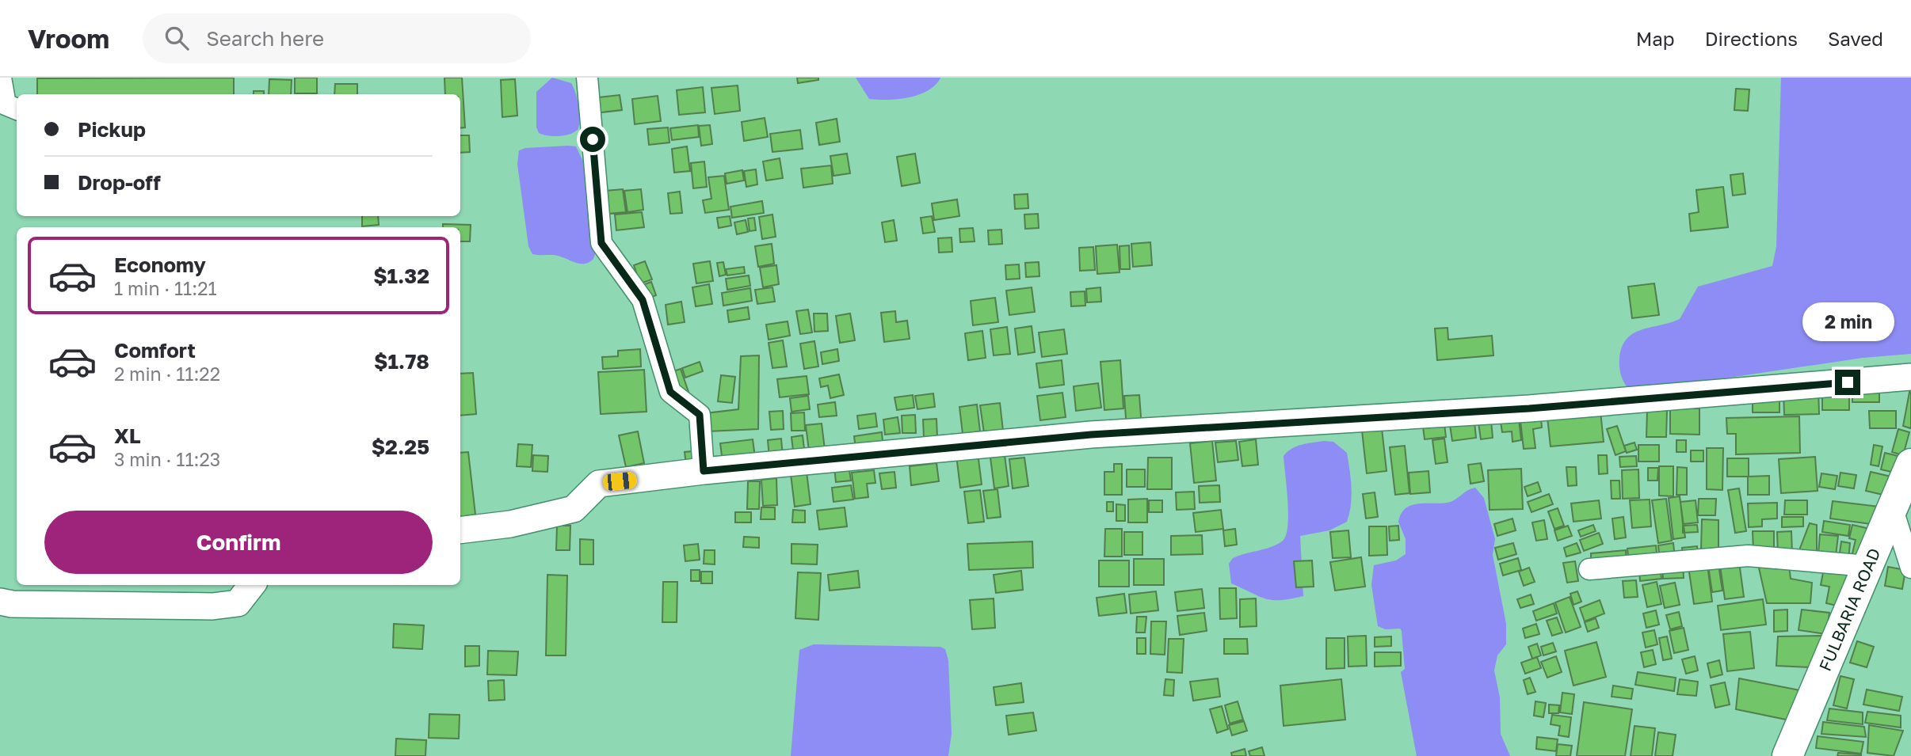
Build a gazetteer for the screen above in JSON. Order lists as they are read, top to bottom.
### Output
{
  "streets": {
    "main road": ["FULBARIA ROAD"]
  },
  "page": {
    "header": "Vroom",
    "search": "Search here",
    "nav": ["Map", "Directions", "Saved"],
    "banner": ["Pickup", "Drop-off"],
    "list": [
      {
        "name": "Economy",
        "note": "1 min · 11:21",
        "value": "$1.32"
      },
      {
        "name": "Comfort",
        "note": "2 min · 11:22",
        "value": "$1.78"
      },
      {
        "name": "XL",
        "note": "3 min · 11:23",
        "value": "$2.25"
      }
    ],
    "bubble": "2 min",
    "buttons": "Confirm"
  }
}
